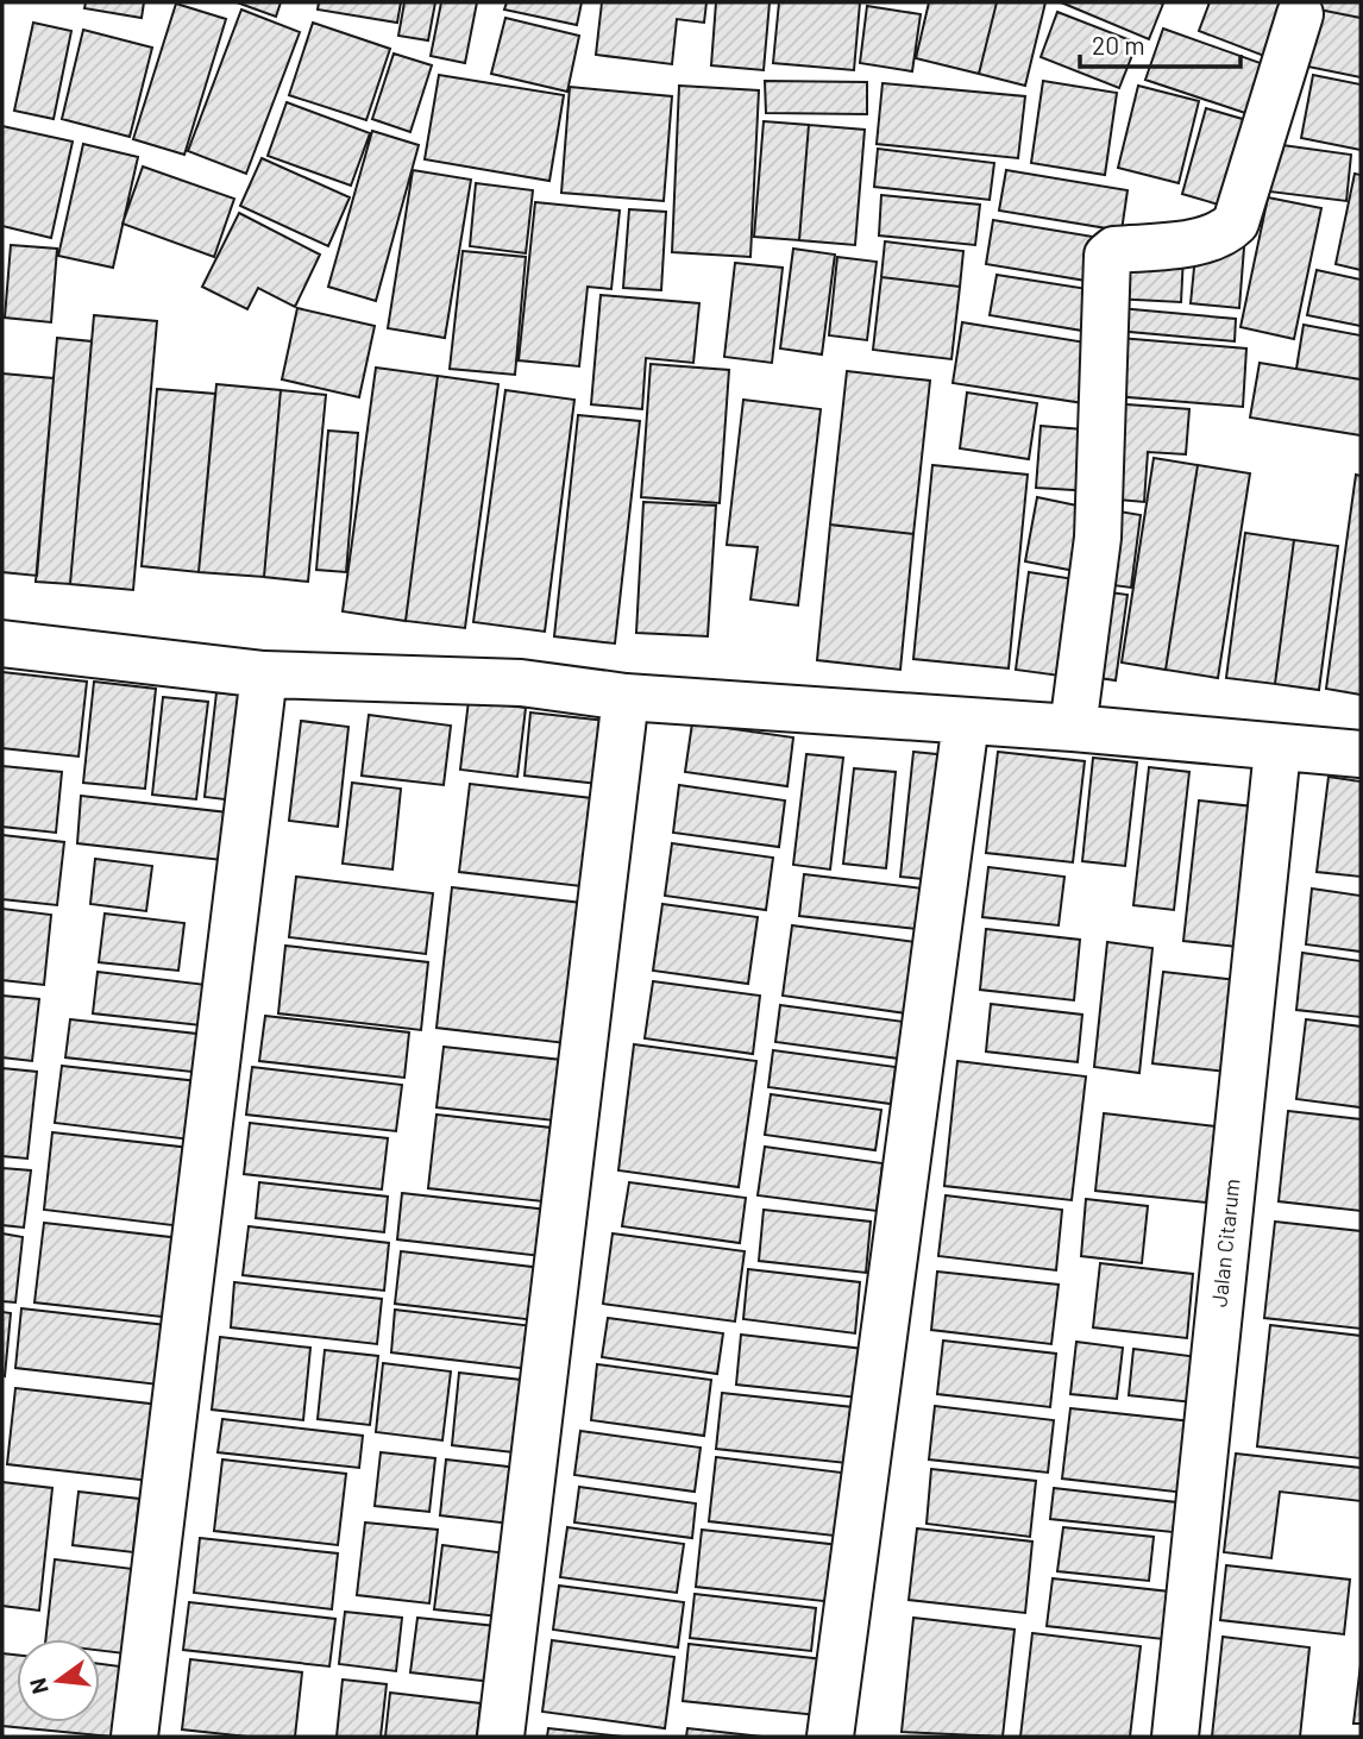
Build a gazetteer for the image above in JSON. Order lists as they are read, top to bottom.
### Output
{
  "streets": {
    "street": ["Jalan Citarum"]
  },
  "scale_bar": "20 m",
  "north": "left"
}
